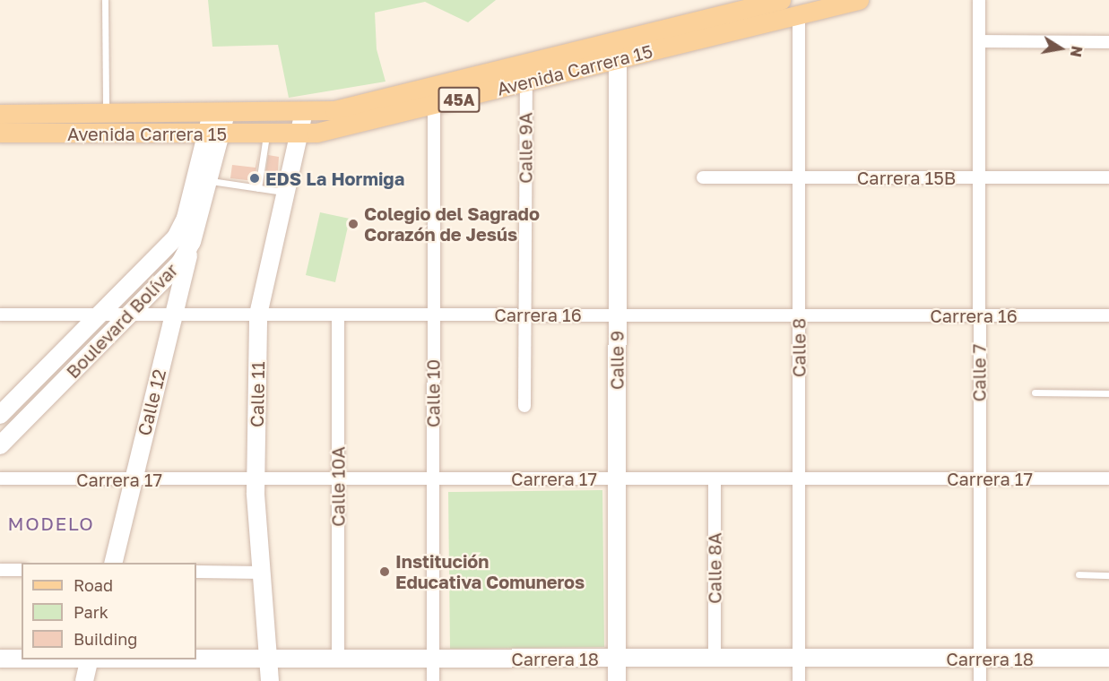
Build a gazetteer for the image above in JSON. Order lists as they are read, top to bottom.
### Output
{
  "streets": {
    "main road": ["Avenida Carrera 15", "45A"],
    "street": [
      "Calle 9A",
      "Carrera 15B",
      "Carrera 16",
      "Boulevard Bolívar",
      "Calle 8",
      "Calle 9",
      "Calle 7",
      "Calle 10",
      "Calle 11",
      "Calle 12",
      "Carrera 17",
      "Calle 10A",
      "Calle 8A",
      "Carrera 18"
    ]
  },
  "crossings": [
    ["Avenida Carrera 15", "Calle 9A"],
    ["Avenida Carrera 15", "Boulevard Bolívar"],
    ["Avenida Carrera 15", "Calle 8"],
    ["Avenida Carrera 15", "Calle 9"],
    ["Avenida Carrera 15", "Calle 10"],
    ["Avenida Carrera 15", "Calle 11"],
    ["Calle 9A", "Carrera 16"],
    ["Carrera 15B", "Calle 8"],
    ["Carrera 15B", "Calle 7"],
    ["Carrera 16", "Boulevard Bolívar"],
    ["Carrera 16", "Calle 8"],
    ["Carrera 16", "Calle 9"],
    ["Carrera 16", "Calle 7"],
    ["Carrera 16", "Calle 10"],
    ["Carrera 16", "Calle 11"],
    ["Carrera 16", "Calle 12"],
    ["Carrera 16", "Calle 10A"],
    ["Boulevard Bolívar", "Calle 12"],
    ["Calle 8", "Carrera 17"],
    ["Calle 8", "Carrera 18"],
    ["Calle 9", "Carrera 17"],
    ["Calle 9", "Carrera 18"],
    ["Calle 7", "Carrera 17"],
    ["Calle 7", "Carrera 18"],
    ["Calle 10", "Carrera 17"],
    ["Calle 10", "Carrera 18"],
    ["Calle 11", "Carrera 17"],
    ["Calle 11", "Carrera 18"],
    ["Calle 12", "Carrera 17"],
    ["Carrera 17", "Calle 10A"],
    ["Carrera 17", "Calle 8A"],
    ["Calle 10A", "Carrera 18"],
    ["Calle 8A", "Carrera 18"]
  ],
  "districts": ["MODELO"],
  "places": ["EDS La Hormiga", "Colegio del Sagrado Corazón de Jesús", "Institución Educativa Comuneros"],
  "legend": ["Road", "Park", "Building"],
  "north": "right"
}
